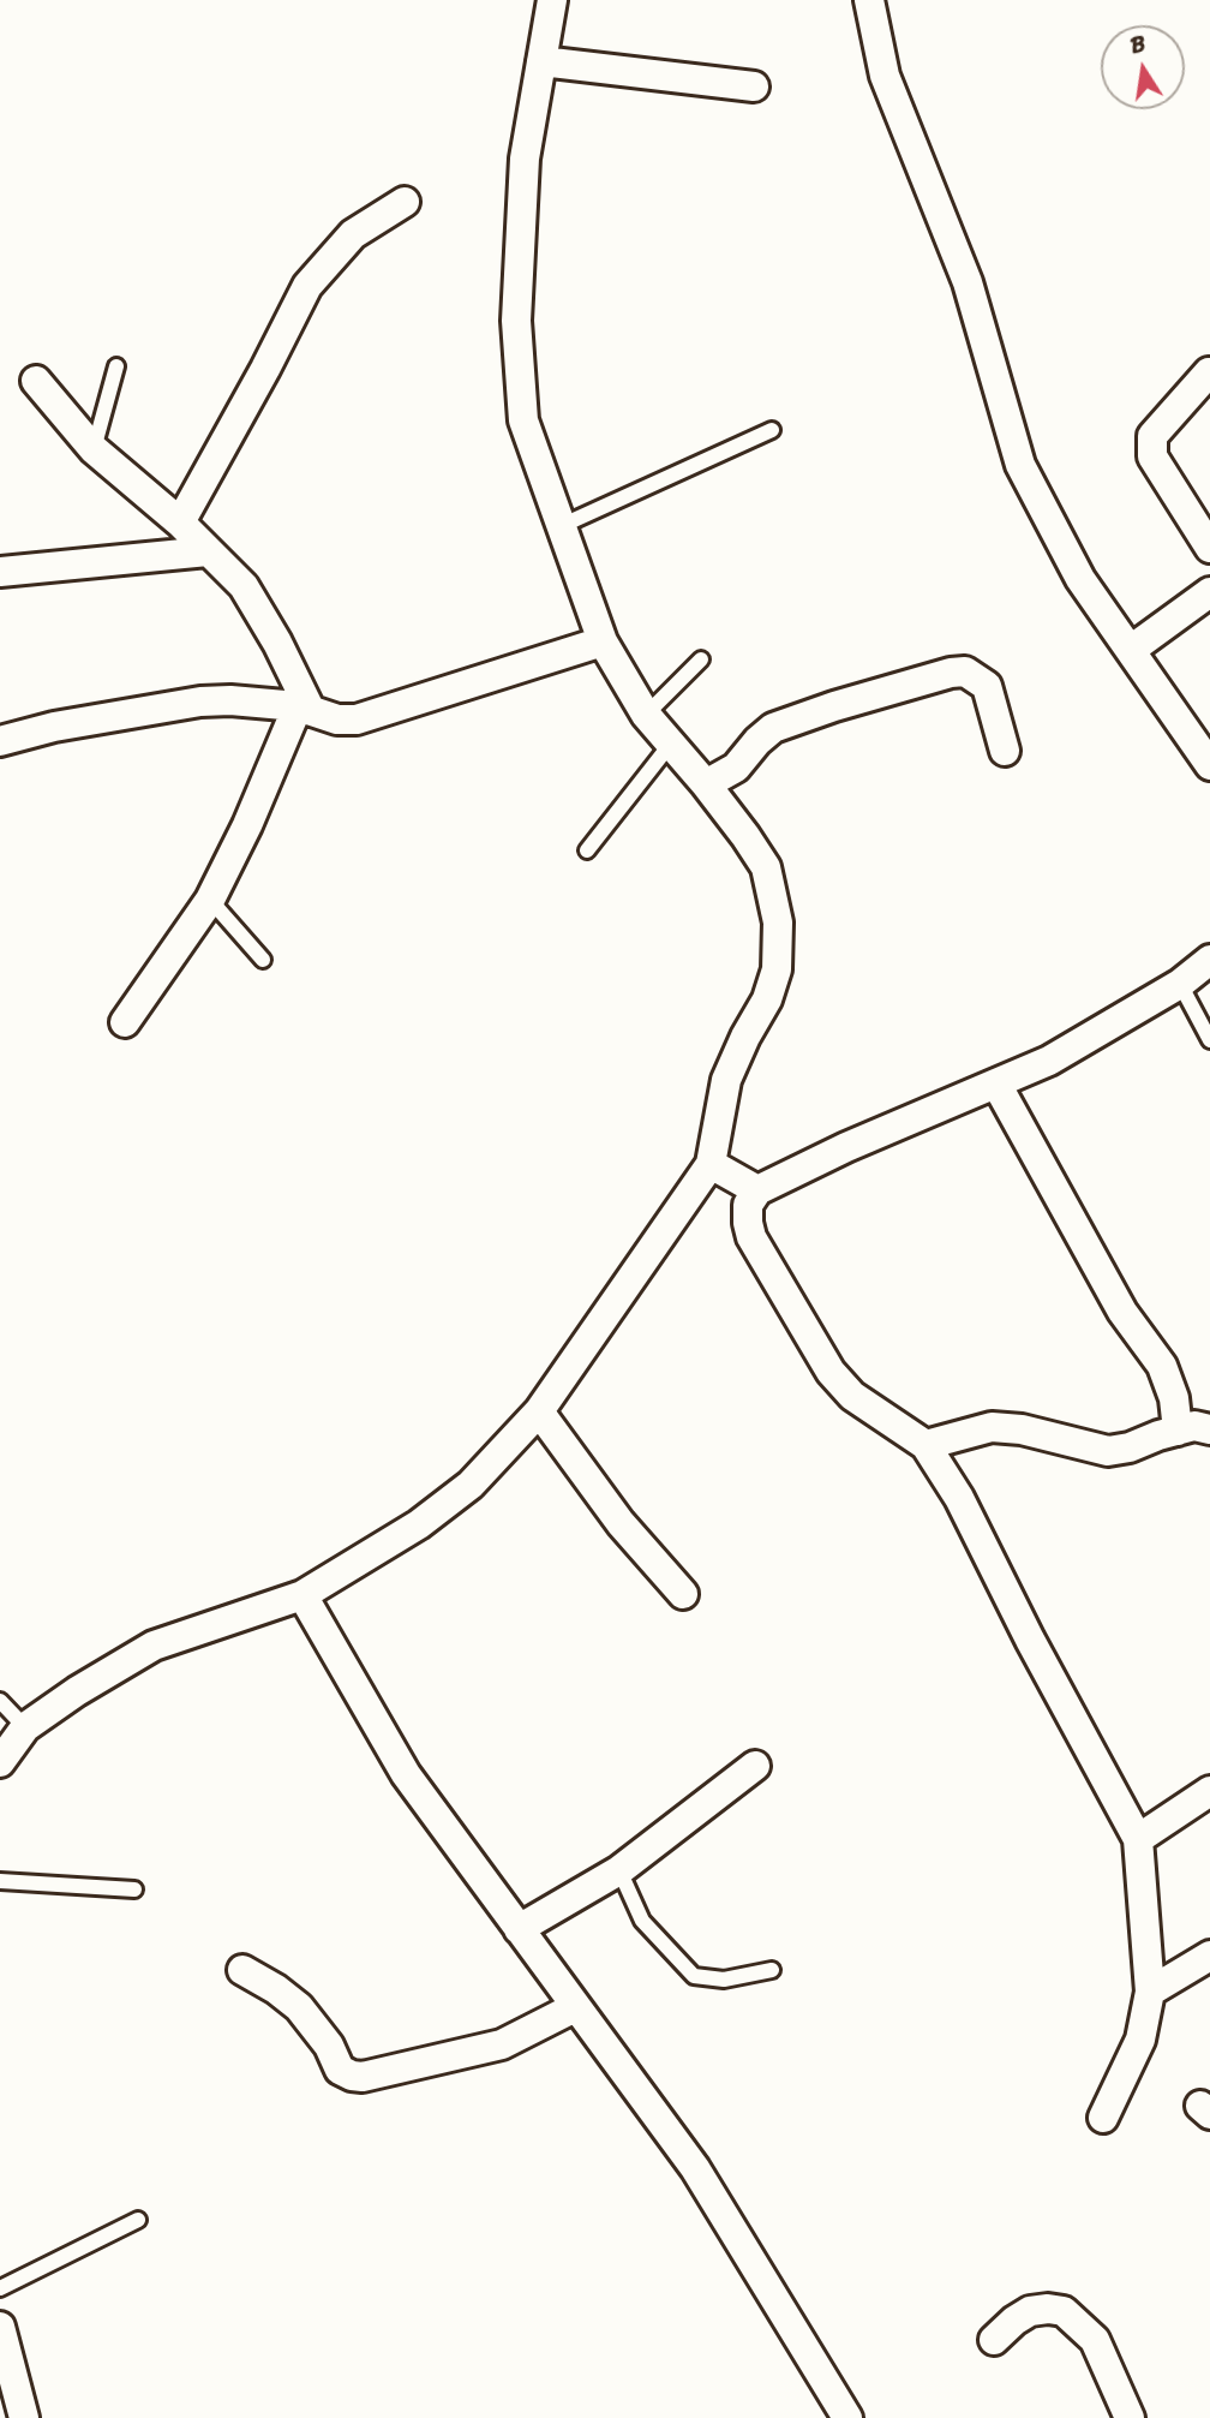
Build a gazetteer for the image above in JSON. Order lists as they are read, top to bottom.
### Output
{
  "north": "top"
}
